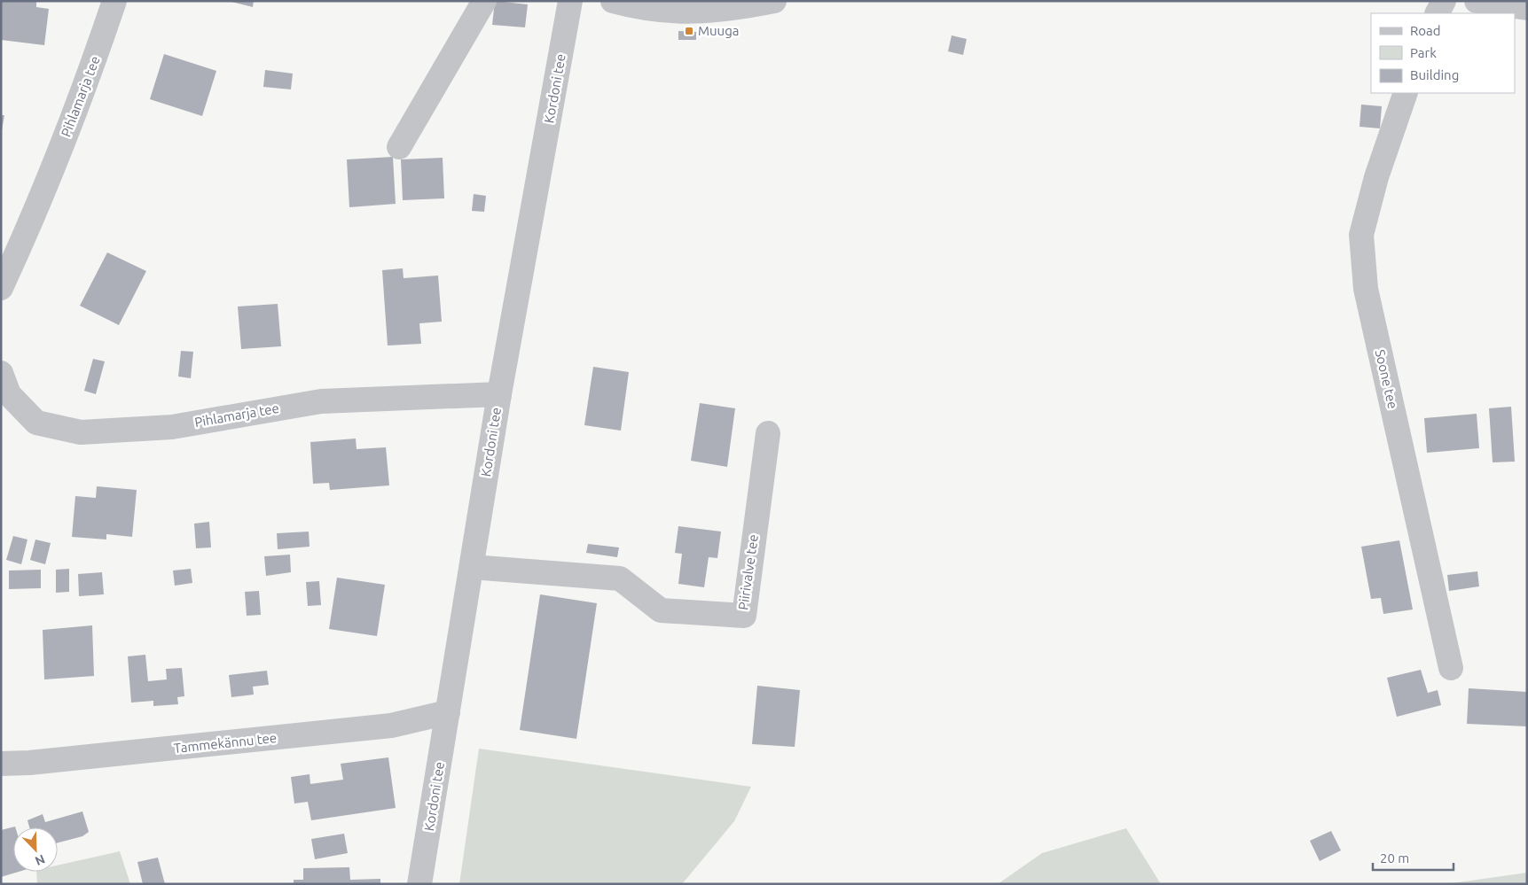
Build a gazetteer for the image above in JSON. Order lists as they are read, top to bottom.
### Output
{
  "streets": {
    "street": [
      "Kordoni tee",
      "Pihlamarja tee",
      "Soone tee",
      "Piirivalve tee",
      "Tammekännu tee"
    ]
  },
  "crossings": [
    ["Kordoni tee", "Pihlamarja tee"],
    ["Kordoni tee", "Piirivalve tee"],
    ["Kordoni tee", "Tammekännu tee"]
  ],
  "places": {
    "transit": ["Muuga"]
  },
  "legend": ["Road", "Park", "Building"],
  "scale_bar": "20 m",
  "north": "bottom right"
}
